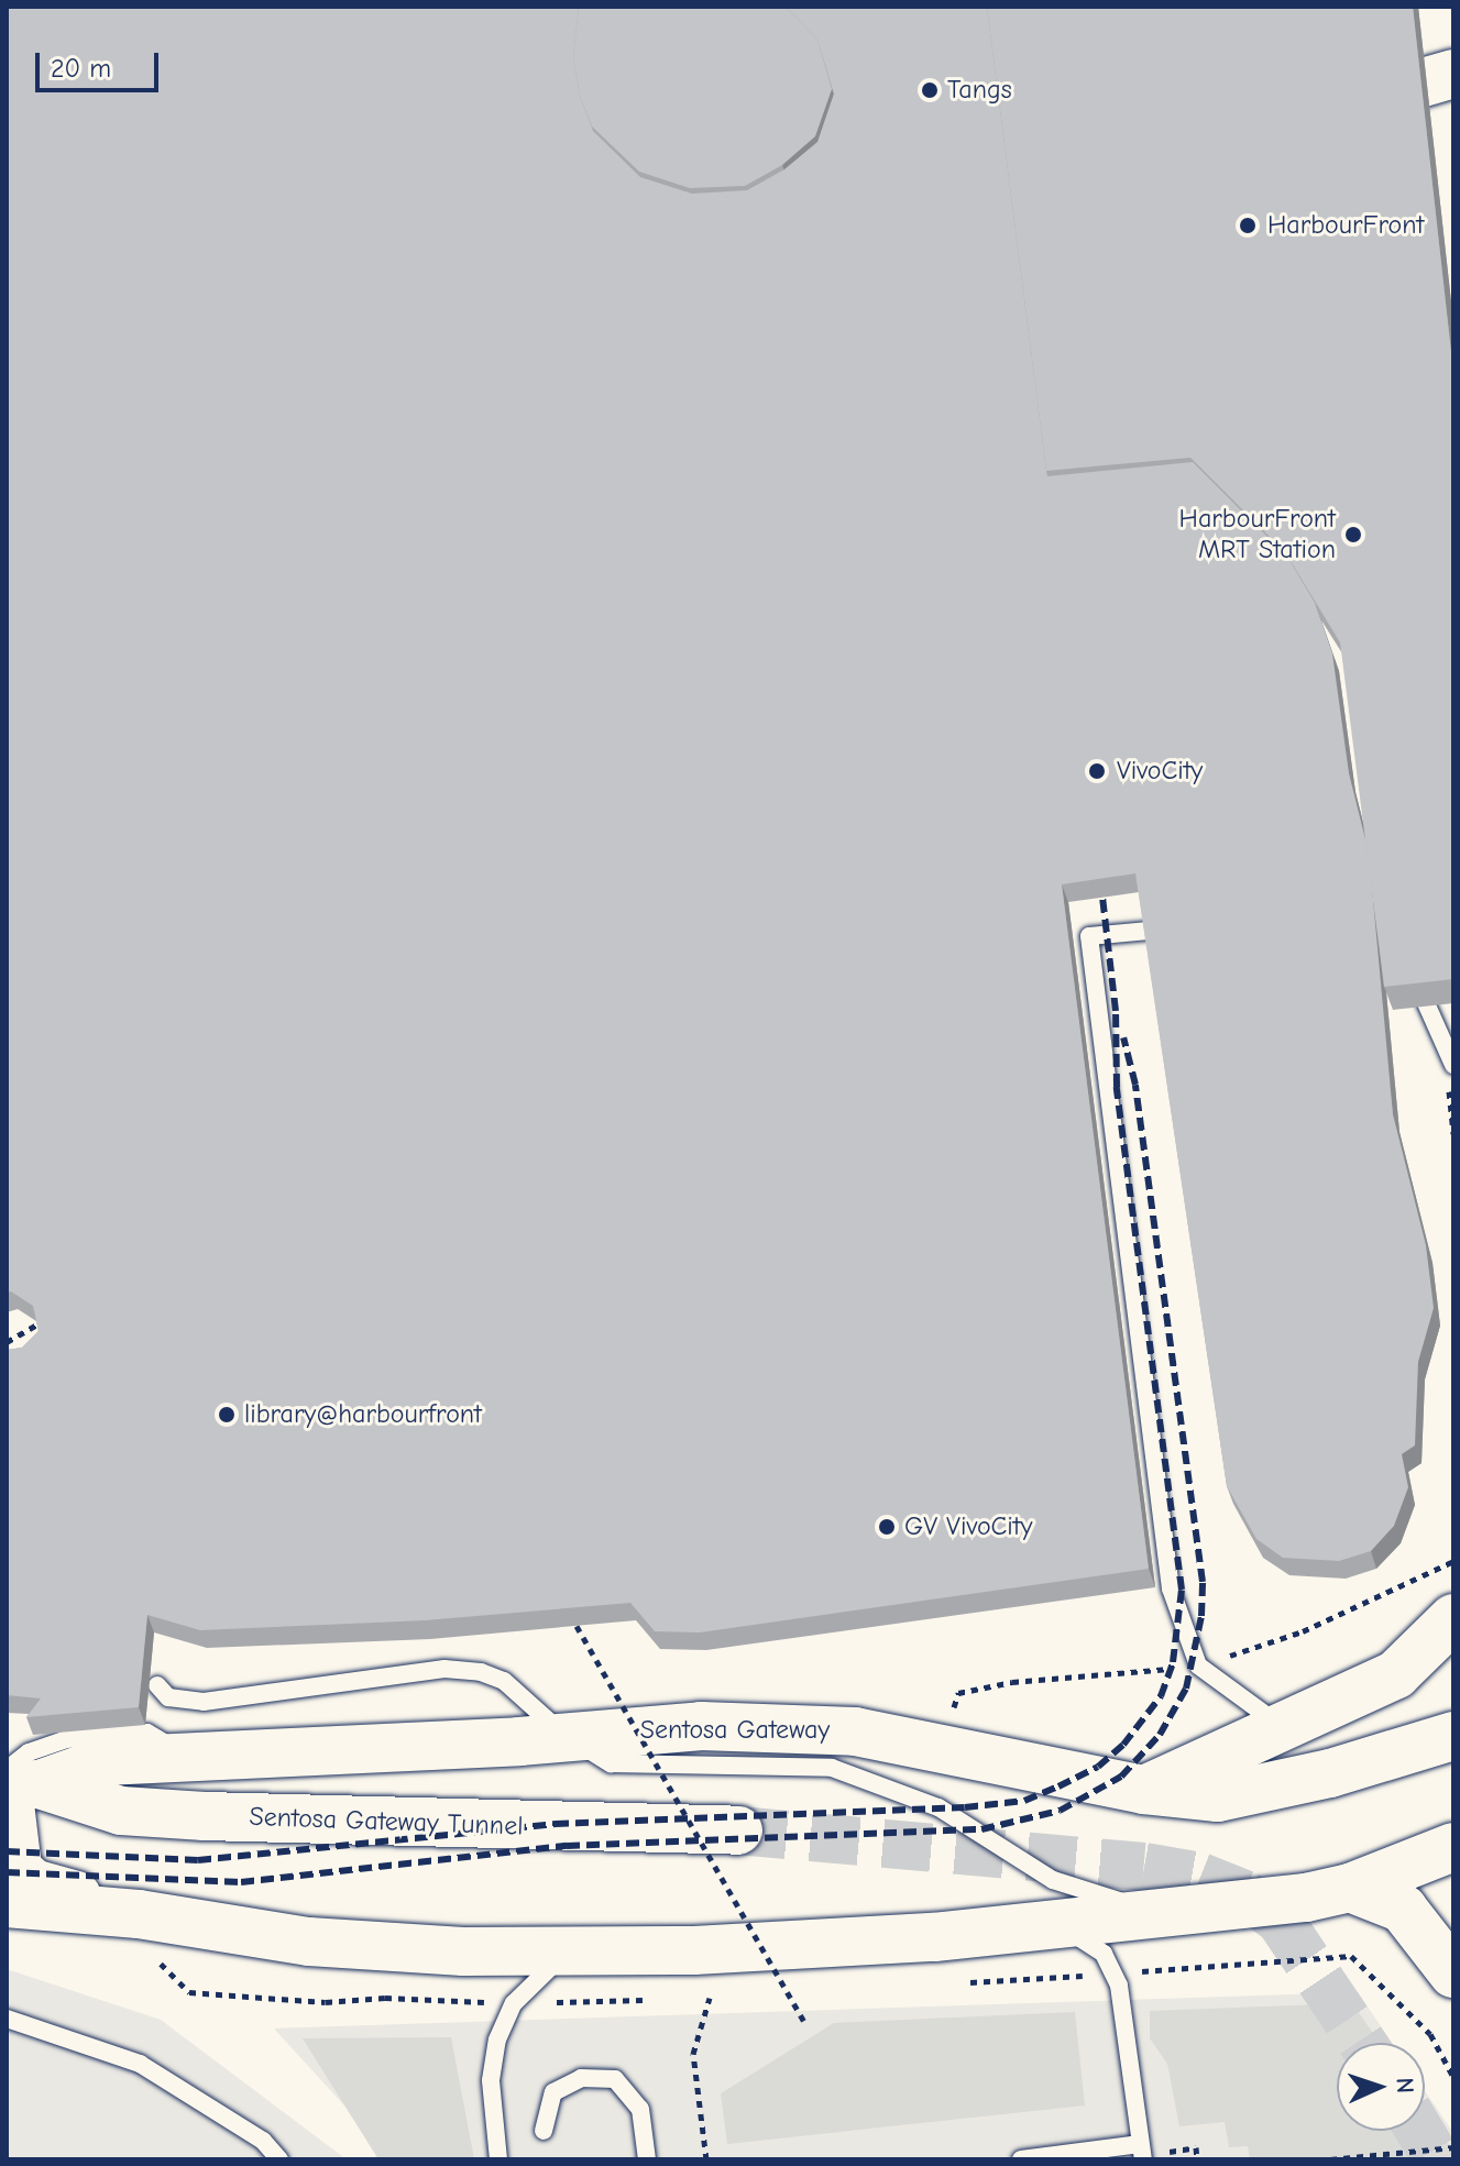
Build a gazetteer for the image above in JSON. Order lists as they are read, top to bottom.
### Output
{
  "streets": {
    "main road": ["Sentosa Gateway", "Sentosa Gateway Tunnel"]
  },
  "crossings": [
    ["Sentosa Gateway", "Sentosa Gateway Tunnel"]
  ],
  "places": [
    "Tangs",
    "HarbourFront",
    "HarbourFront MRT Station",
    "VivoCity",
    "library@harbourfront",
    "GV VivoCity"
  ],
  "scale_bar": "20 m",
  "north": "right"
}
